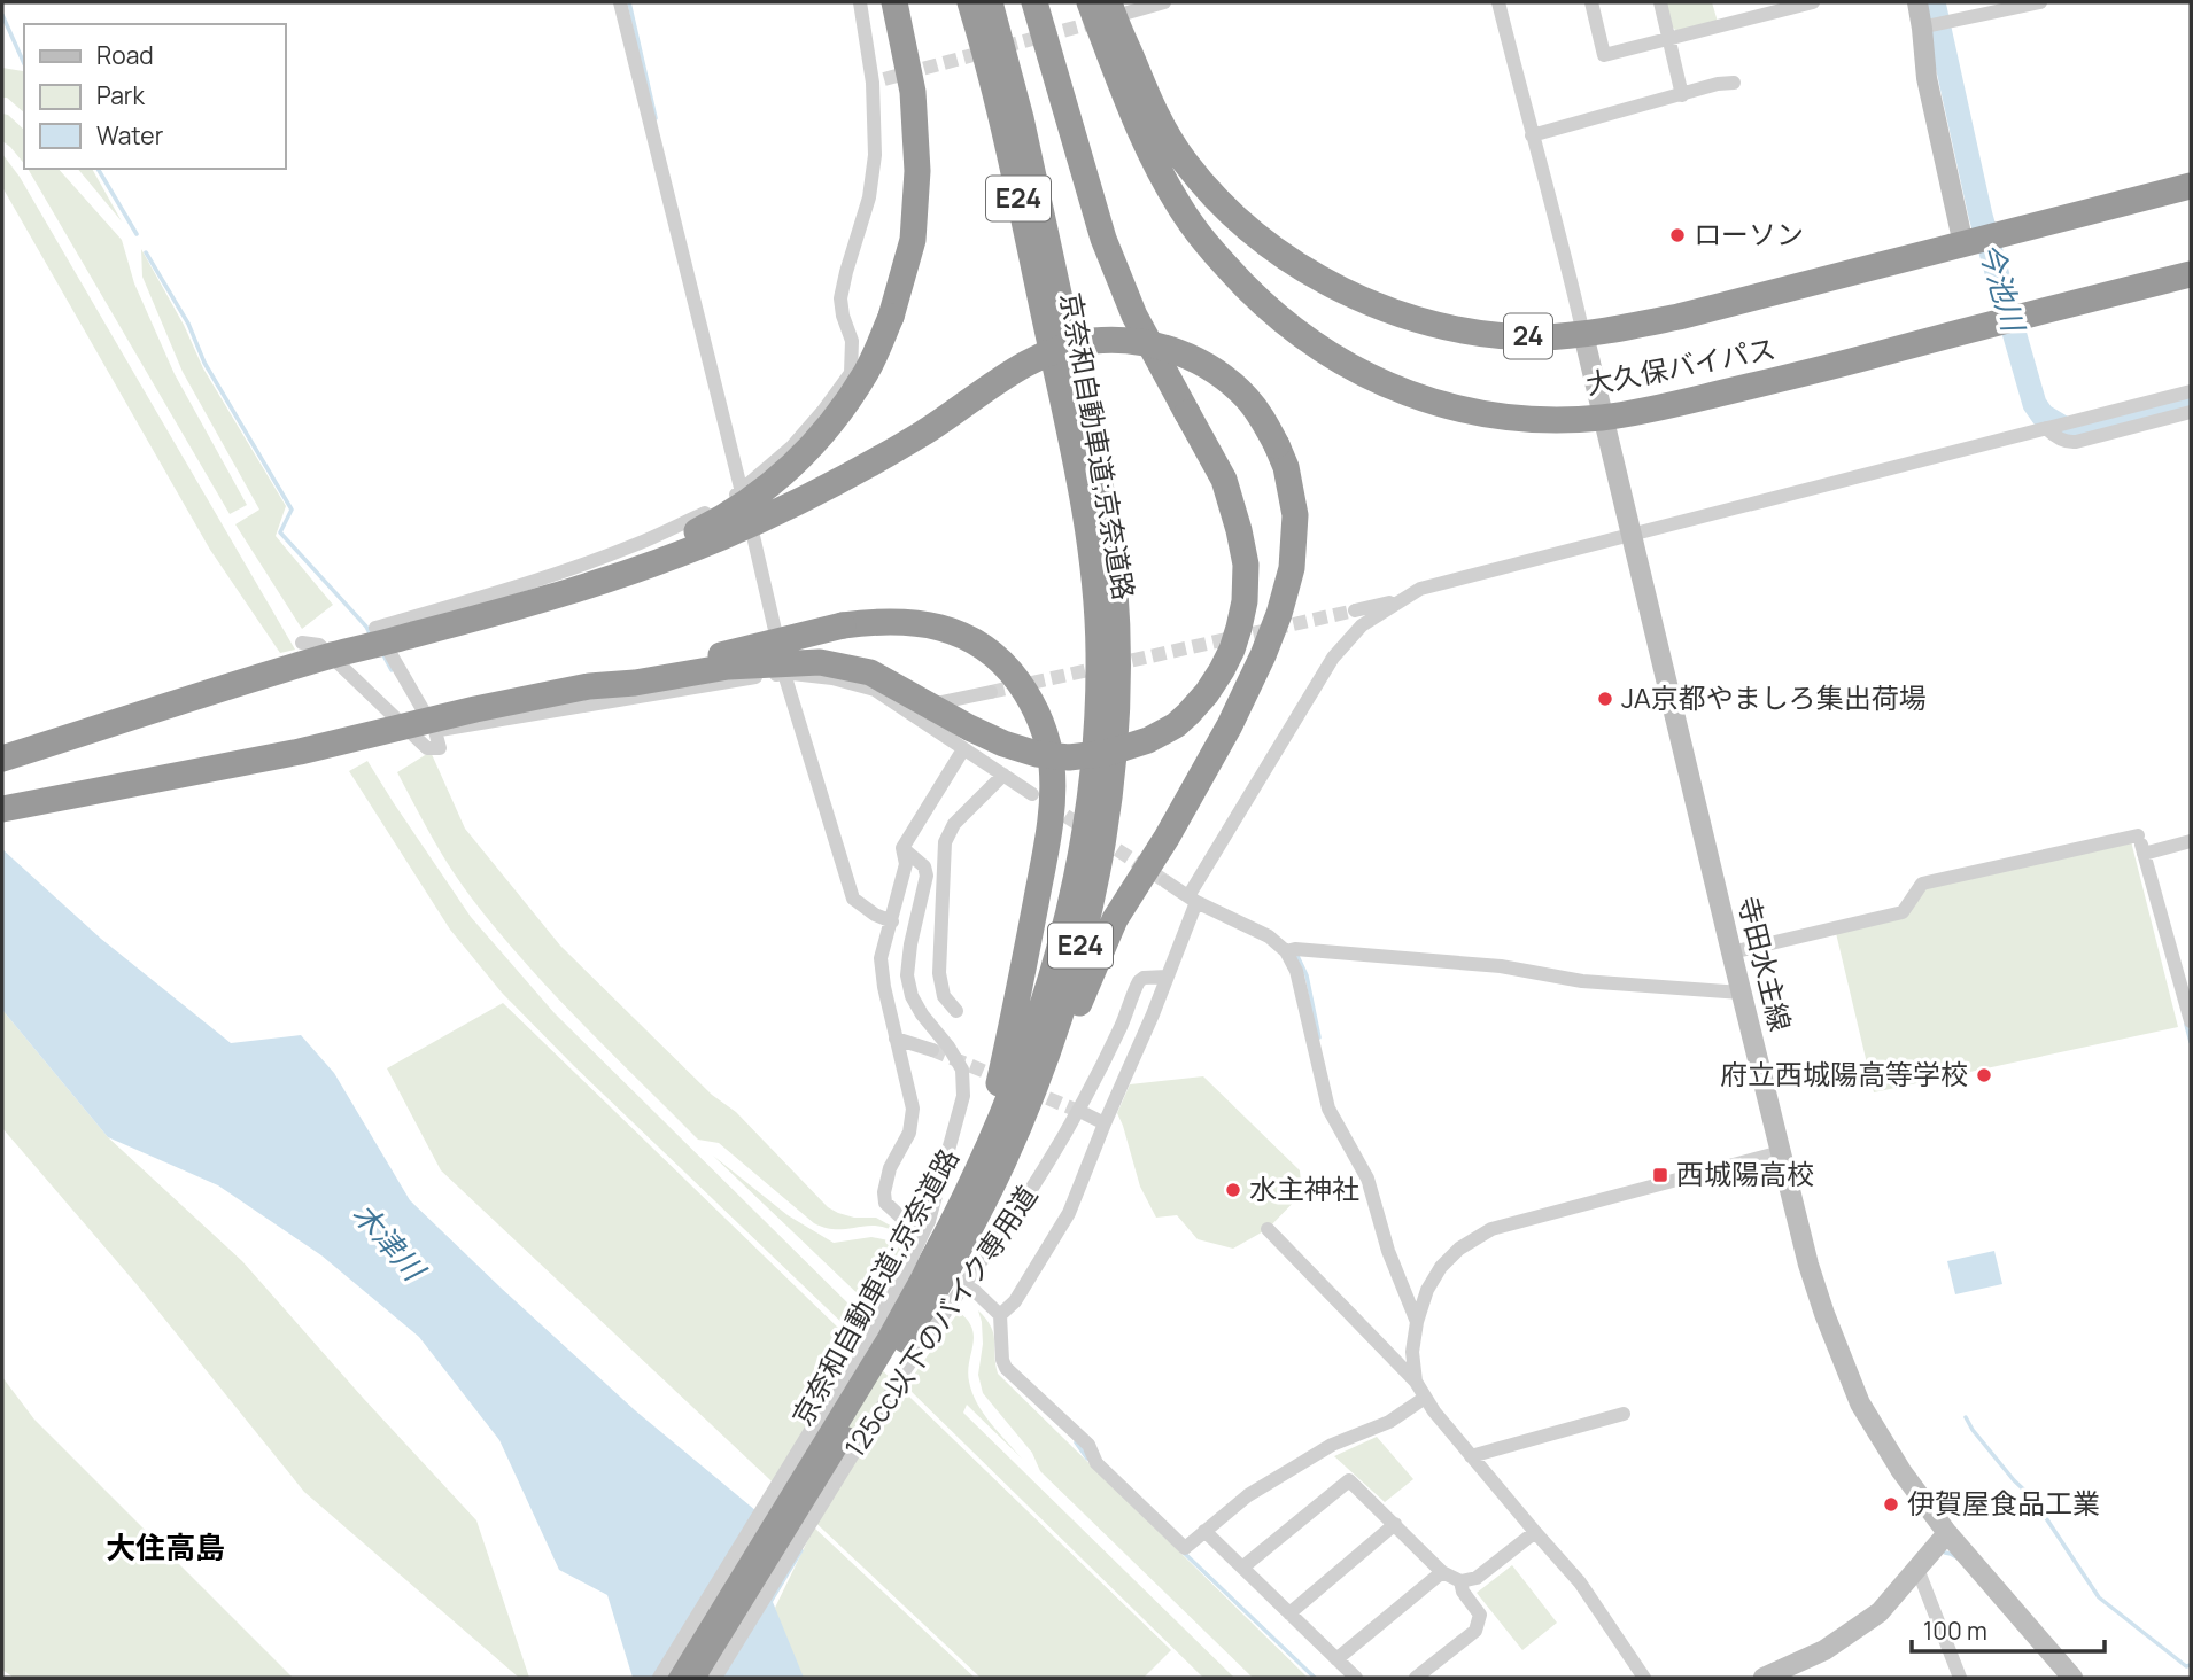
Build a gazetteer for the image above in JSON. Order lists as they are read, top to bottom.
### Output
{
  "streets": {
    "highway": [
      "E24",
      "24",
      "大久保バイパス",
      "京奈和自動車道;京奈道路"
    ],
    "main road": ["寺田水主線"],
    "street": ["125cc以下のバイク専用道"]
  },
  "crossings": [
    ["大久保バイパス", "寺田水主線"],
    ["京奈和自動車道;京奈道路", "125cc以下のバイク専用道"]
  ],
  "districts": ["大住高島"],
  "water": ["今池川", "木津川"],
  "places": {
    "other": [
      "ローソン",
      "JA京都やましろ集出荷場",
      "府立西城陽高等学校",
      "水主神社",
      "伊賀屋食品工業"
    ],
    "transit": ["西城陽高校"]
  },
  "legend": ["Road", "Park", "Water"],
  "scale_bar": "100 m"
}
